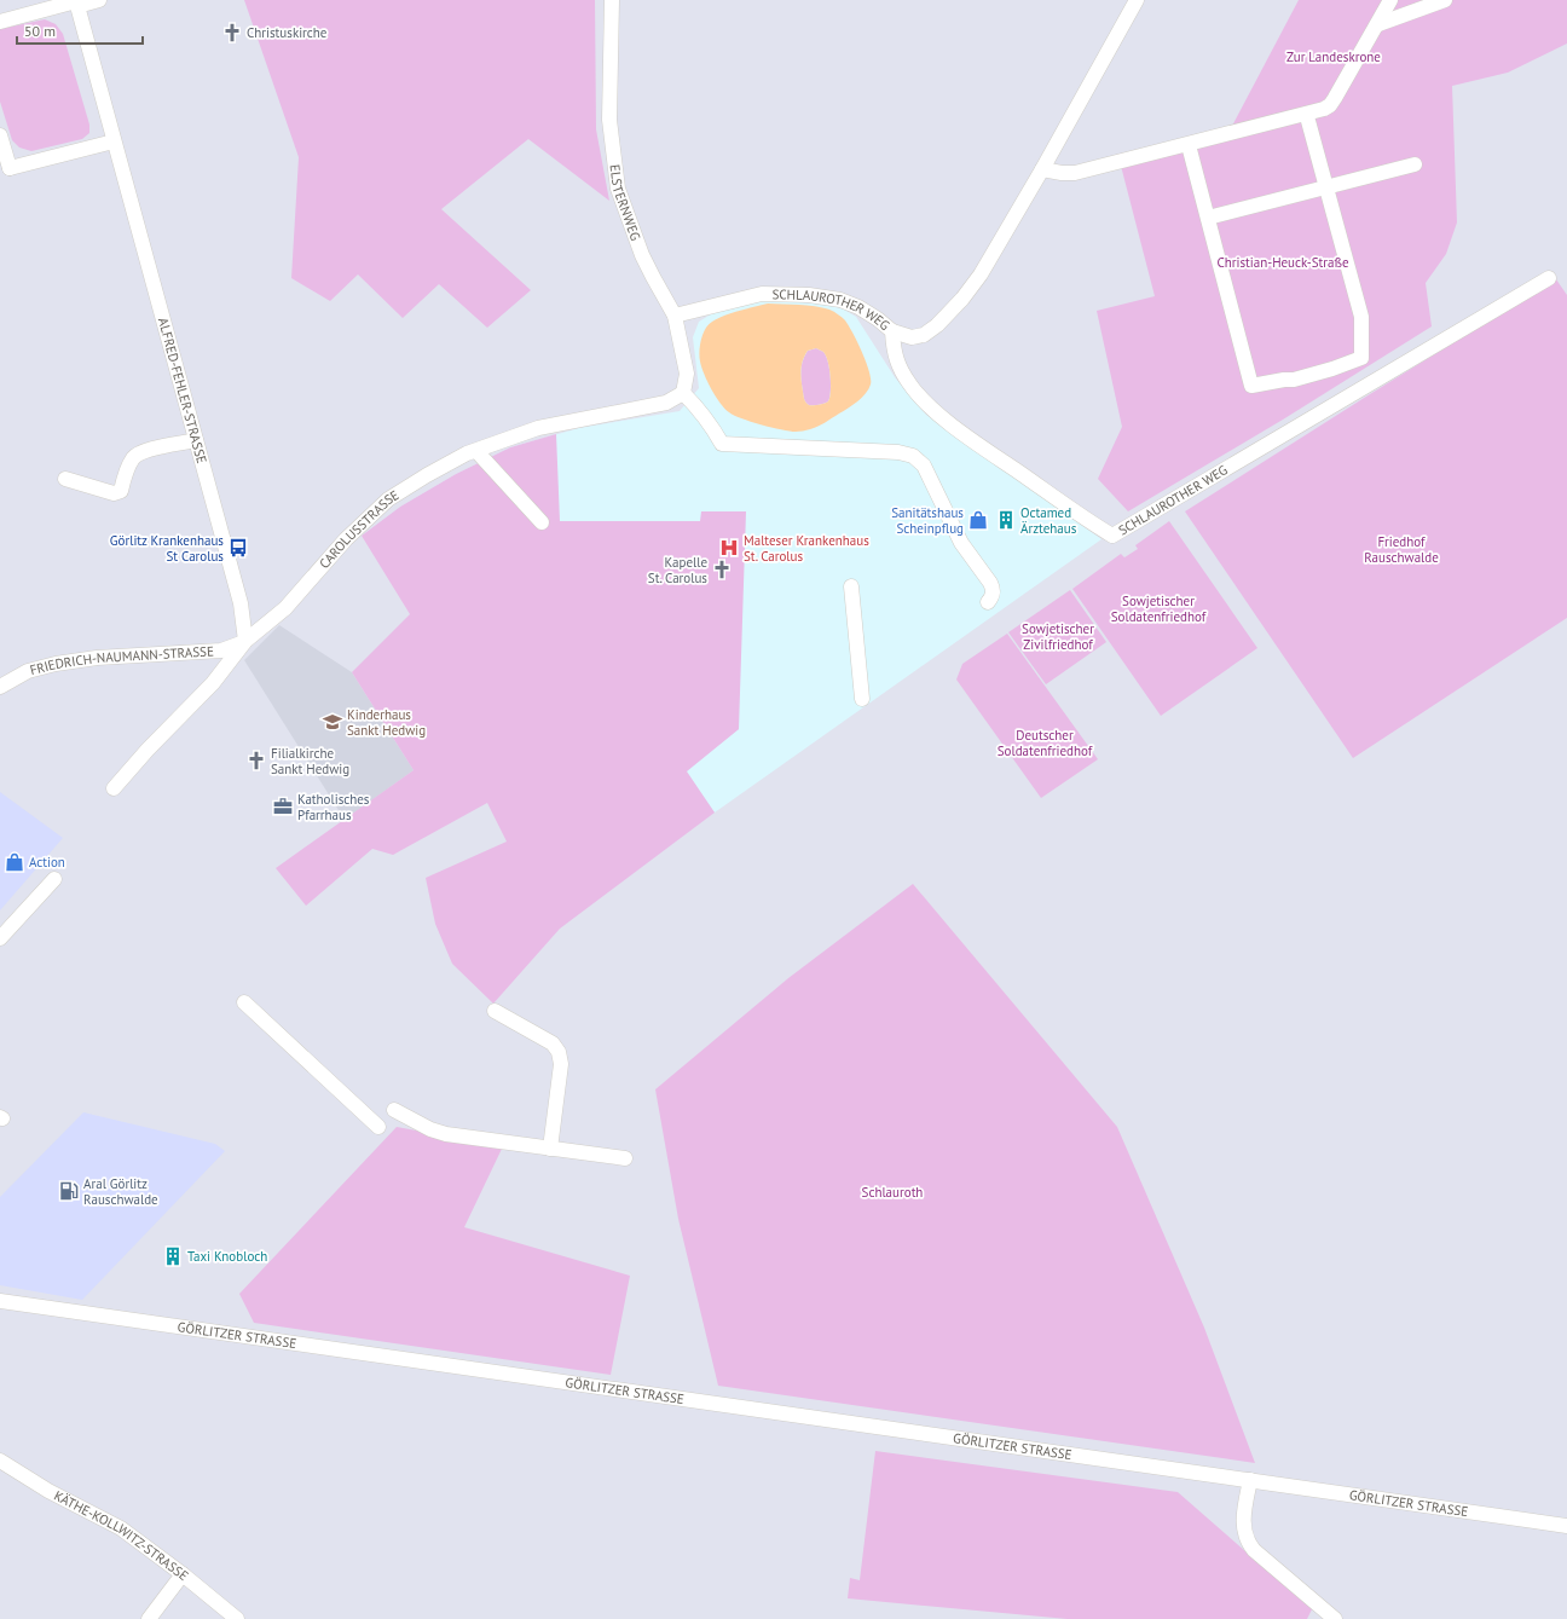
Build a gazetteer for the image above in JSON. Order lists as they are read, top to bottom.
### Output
{
  "streets": {
    "street": [
      "ELSTERNWEG",
      "SCHLAUROTHER WEG",
      "ALFRED-FEHLER-STRASSE",
      "CAROLUSSTRASSE",
      "FRIEDRICH-NAUMANN-STRASSE",
      "GÖRLITZER STRASSE",
      "KÄTHE-KOLLWITZ-STRASSE"
    ]
  },
  "crossings": [
    ["ELSTERNWEG", "SCHLAUROTHER WEG"],
    ["ELSTERNWEG", "CAROLUSSTRASSE"],
    ["ALFRED-FEHLER-STRASSE", "CAROLUSSTRASSE"],
    ["ALFRED-FEHLER-STRASSE", "FRIEDRICH-NAUMANN-STRASSE"],
    ["CAROLUSSTRASSE", "FRIEDRICH-NAUMANN-STRASSE"]
  ],
  "parks": [
    "Zur Landeskrone",
    "Christian-Heuck-Straße",
    "Friedhof Rauschwalde",
    "Sowjetischer Soldatenfriedhof",
    "Sowjetischer Zivilfriedhof",
    "Deutscher Soldatenfriedhof",
    "Schlauroth"
  ],
  "places": {
    "church": ["Christuskirche", "Kapelle St. Carolus", "Filialkirche Sankt Hedwig"],
    "shop": ["Sanitätshaus Scheinpflug", "Action"],
    "building": ["Octamed Ärztehaus", "Taxi Knobloch"],
    "bus stop": ["Görlitz Krankenhaus St Carolus"],
    "hospital": ["Malteser Krankenhaus St. Carolus"],
    "school or university": ["Kinderhaus Sankt Hedwig"],
    "office": ["Katholisches Pfarrhaus"],
    "fuel station": ["Aral Görlitz Rauschwalde"]
  },
  "scale_bar": "50 m"
}
